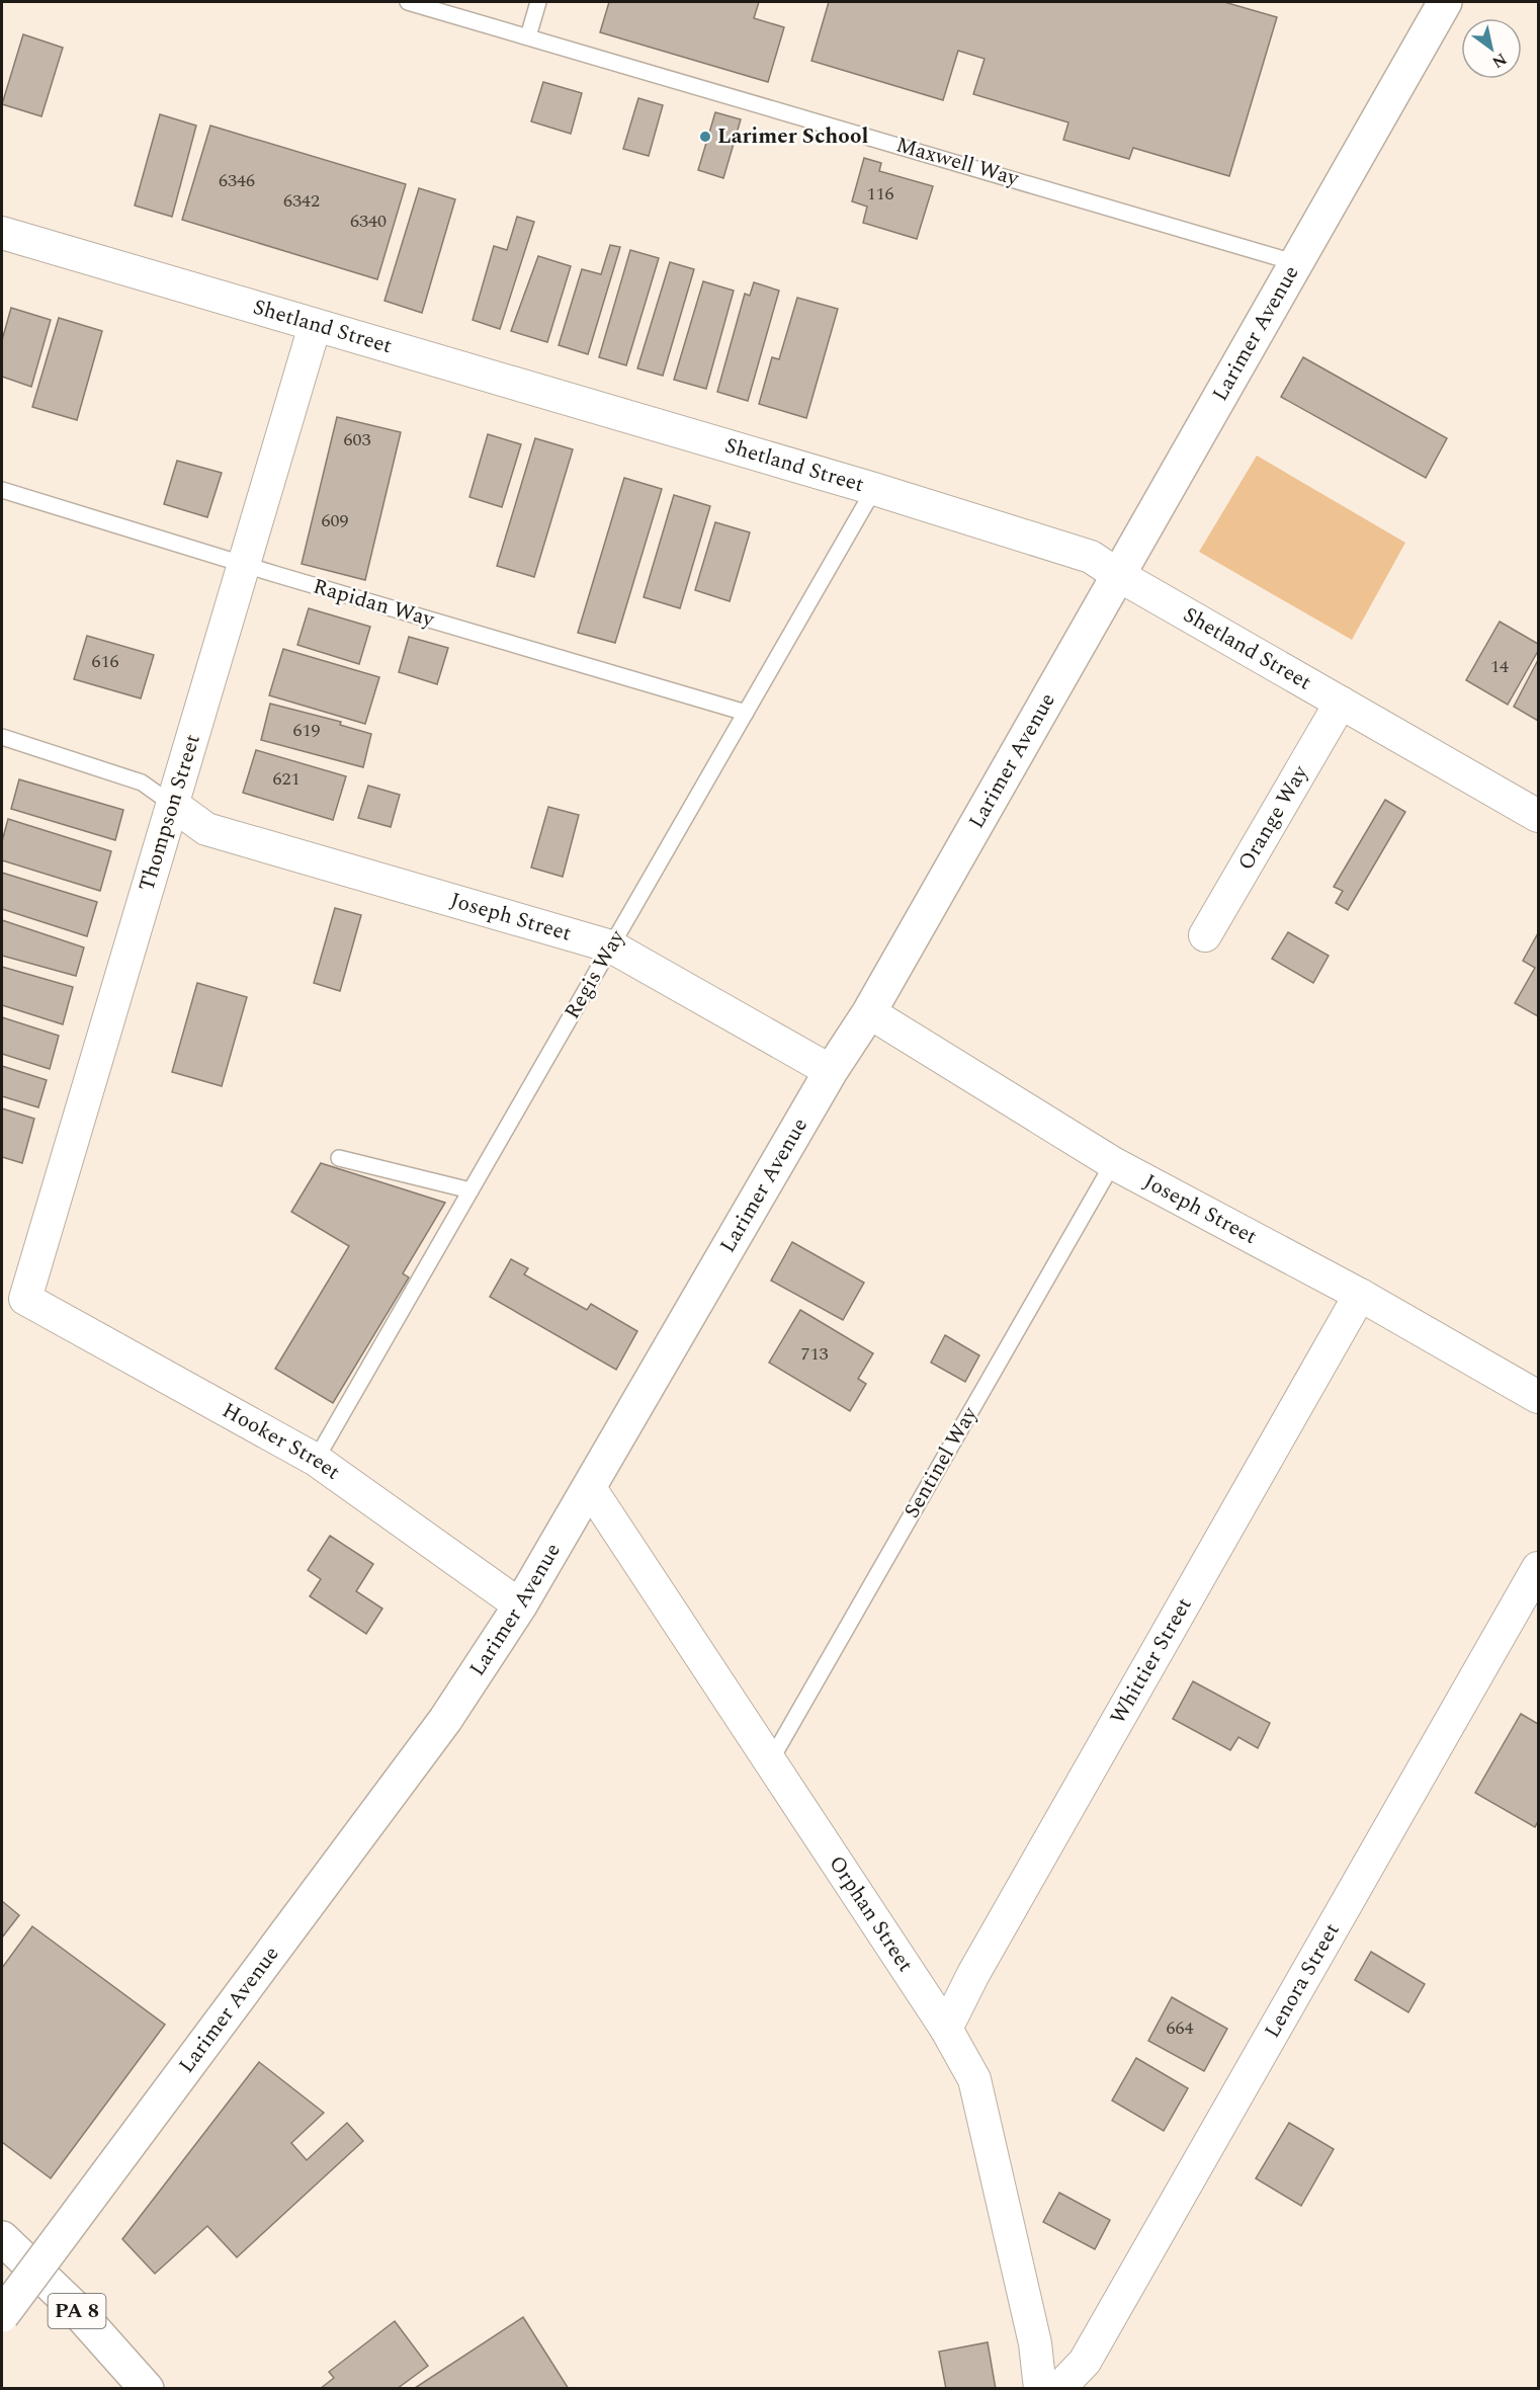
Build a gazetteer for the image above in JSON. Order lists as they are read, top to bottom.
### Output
{
  "streets": {
    "main road": ["Larimer Avenue", "PA 8"],
    "street": [
      "Shetland Street",
      "Thompson Street",
      "Orange Way",
      "Joseph Street",
      "Hooker Street",
      "Whittier Street",
      "Orphan Street",
      "Lenora Street"
    ],
    "lane": [
      "Maxwell Way",
      "Rapidan Way",
      "Regis Way",
      "Sentinel Way"
    ]
  },
  "crossings": [
    ["Maxwell Way", "Larimer Avenue"],
    ["Shetland Street", "Larimer Avenue"],
    ["Shetland Street", "Thompson Street"],
    ["Shetland Street", "Orange Way"],
    ["Shetland Street", "Regis Way"],
    ["Larimer Avenue", "Joseph Street"],
    ["Larimer Avenue", "Hooker Street"],
    ["Larimer Avenue", "Orphan Street"],
    ["Rapidan Way", "Thompson Street"],
    ["Rapidan Way", "Regis Way"],
    ["Thompson Street", "Joseph Street"],
    ["Thompson Street", "Hooker Street"],
    ["Joseph Street", "Regis Way"],
    ["Joseph Street", "Sentinel Way"],
    ["Joseph Street", "Whittier Street"],
    ["Regis Way", "Hooker Street"],
    ["Sentinel Way", "Orphan Street"],
    ["Whittier Street", "Orphan Street"]
  ],
  "places": ["Larimer School"],
  "house_numbers": [
    "6346",
    "116",
    "6342",
    "6340",
    "603",
    "609",
    "616",
    "14",
    "619",
    "621",
    "713",
    "664"
  ],
  "north": "bottom right"
}
